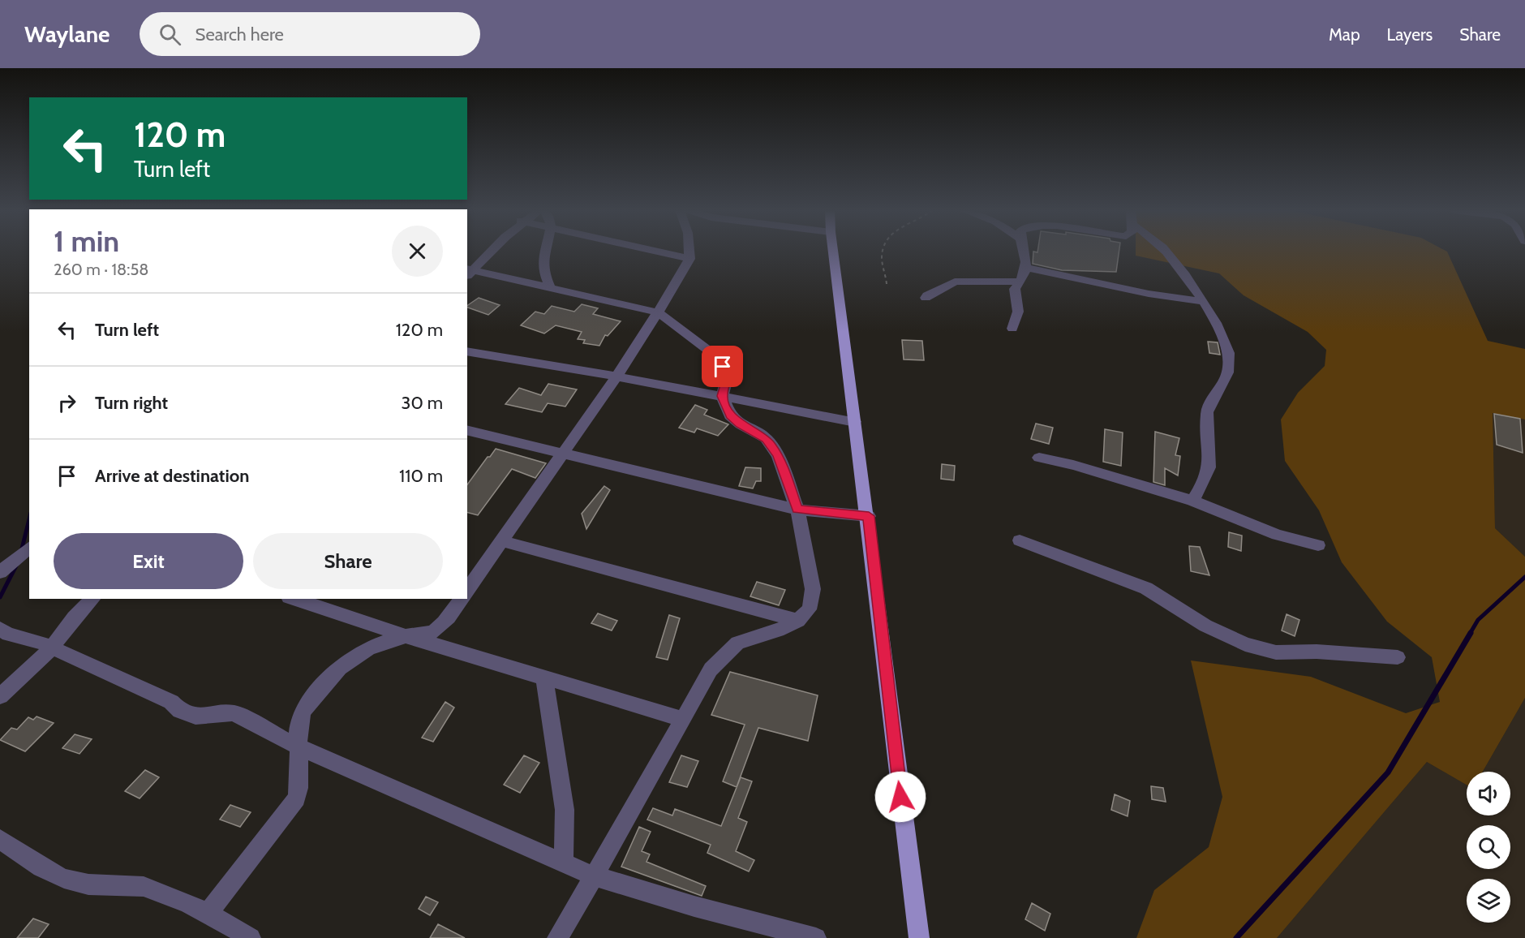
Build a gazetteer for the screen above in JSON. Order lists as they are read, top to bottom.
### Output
{
  "page": {
    "header": "Waylane",
    "search": "Search here",
    "nav": ["Map", "Layers", "Share"],
    "turn": ["120 m", "Turn left"],
    "heading": ["1 min", "260 m · 18:58"],
    "list": [
      {
        "name": "Turn left",
        "value": "120 m"
      },
      {
        "name": "Turn right",
        "value": "30 m"
      },
      {
        "name": "Arrive at destination",
        "value": "110 m"
      }
    ],
    "buttons": ["Exit", "Share"]
  }
}
